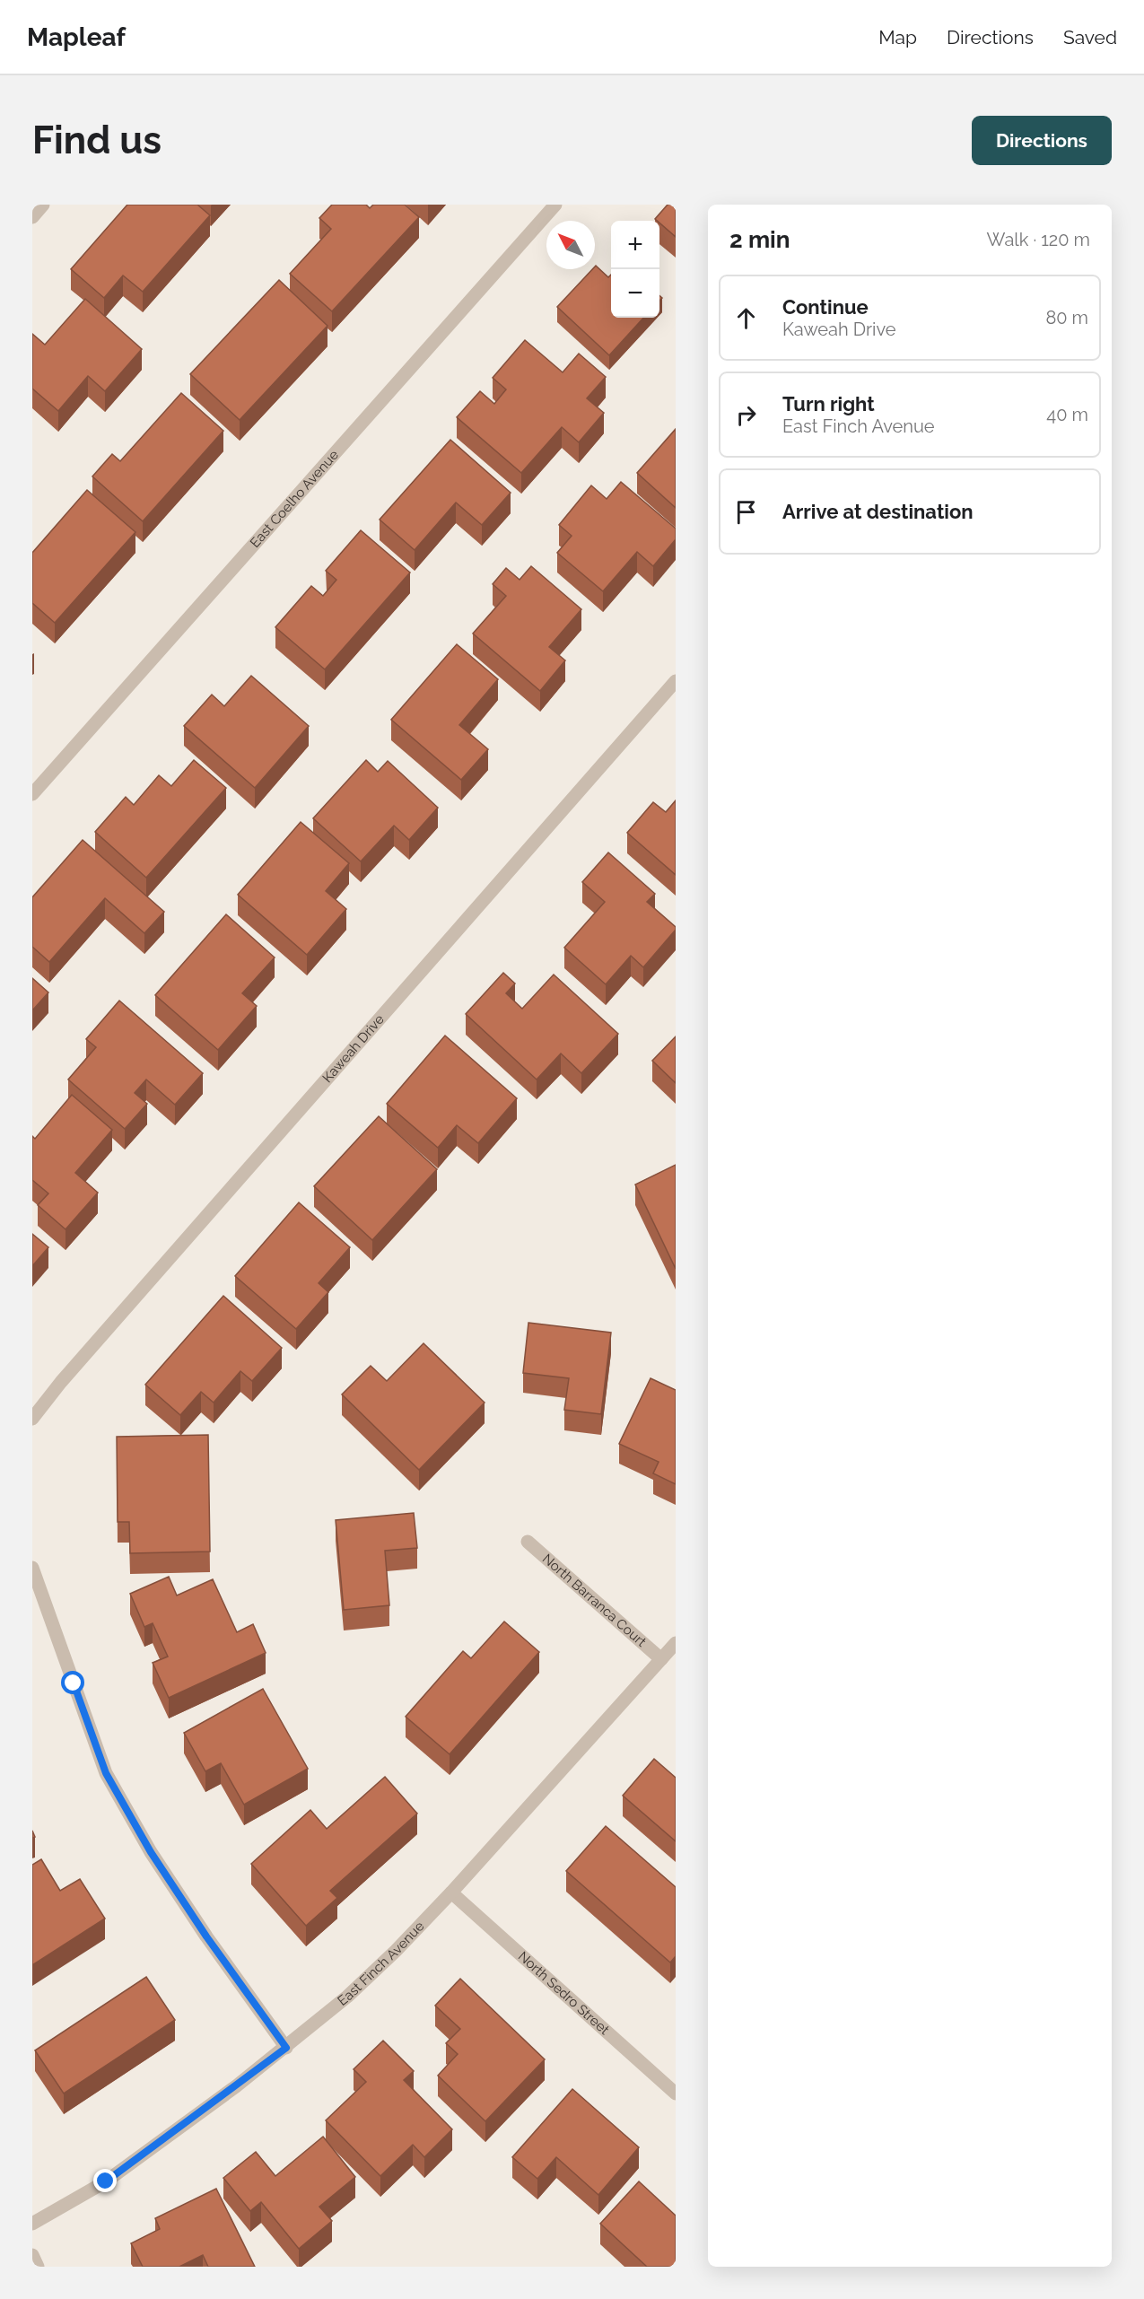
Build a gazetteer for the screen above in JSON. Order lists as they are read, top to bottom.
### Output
{
  "streets": {
    "street": [
      "East Coelho Avenue",
      "Kaweah Drive",
      "North Barranca Court",
      "East Finch Avenue",
      "North Sedro Street"
    ]
  },
  "crossings": [
    ["North Barranca Court", "East Finch Avenue"],
    ["East Finch Avenue", "North Sedro Street"]
  ],
  "north": "top left",
  "page": {
    "header": "Mapleaf",
    "nav": ["Map", "Directions", "Saved"],
    "buttons": "Directions",
    "title": "Find us",
    "heading": ["2 min", "Walk · 120 m"],
    "map_buttons": ["+", "−"],
    "list": [
      ["Continue", "Kaweah Drive", "80 m"],
      ["Turn right", "East Finch Avenue", "40 m"],
      "Arrive at destination"
    ]
  }
}
